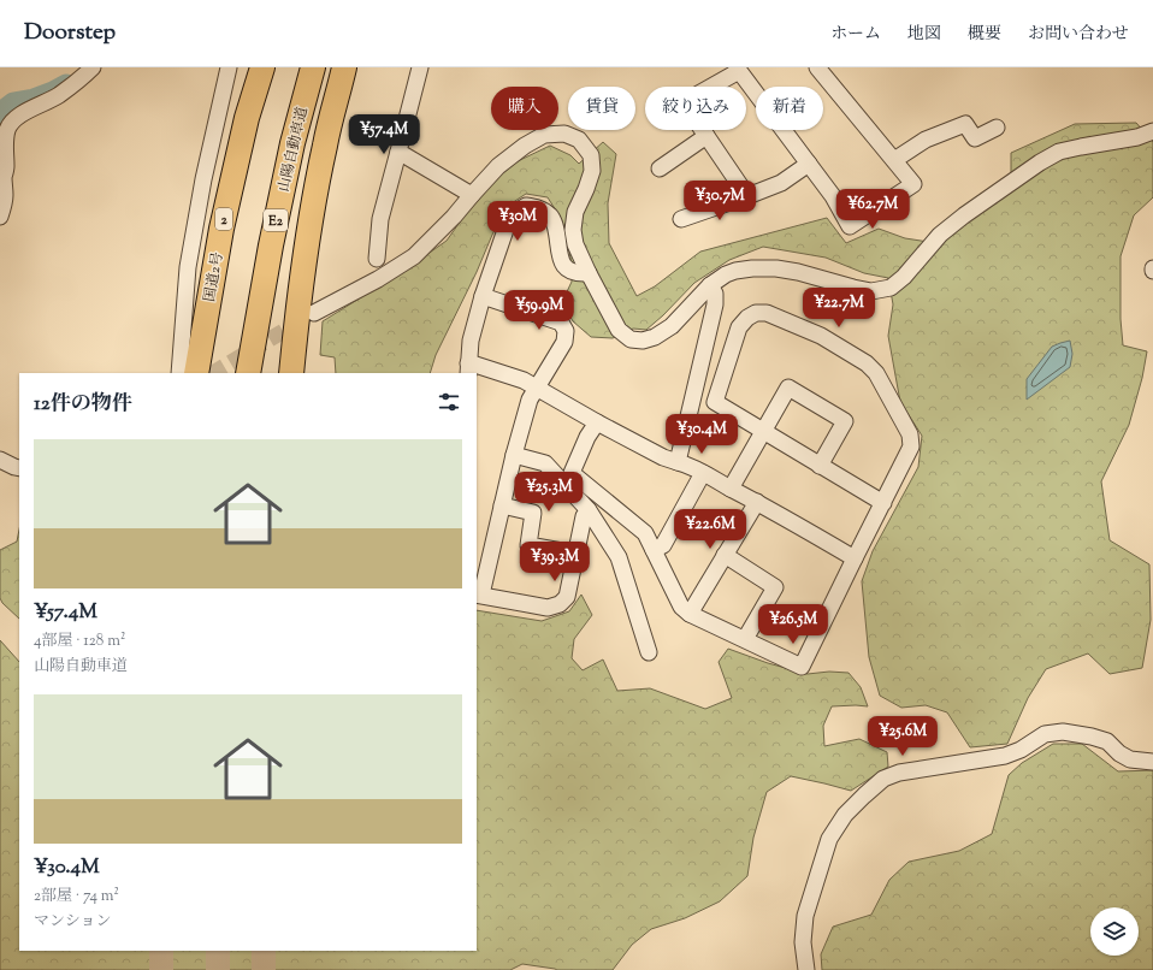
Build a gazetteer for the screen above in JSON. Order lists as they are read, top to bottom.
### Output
{
  "streets": {
    "highway": [
      "山陽自動車道",
      "2",
      "E2",
      "国道2号"
    ]
  },
  "page": {
    "header": "Doorstep",
    "nav": [
      "ホーム",
      "地図",
      "概要",
      "お問い合わせ"
    ],
    "chip": [
      "購入",
      "賃貸",
      "絞り込み",
      "新着"
    ],
    "price": [
      "¥57.4M",
      "¥30.7M",
      "¥62.7M",
      "¥30M",
      "¥22.7M",
      "¥59.9M",
      "¥30.4M",
      "¥25.3M",
      "¥22.6M",
      "¥39.3M",
      "¥26.5M",
      "¥25.6M"
    ],
    "heading": "12件の物件",
    "list": [
      {
        "name": "¥57.4M",
        "note": "4部屋 · 128 m² · 山陽自動車道"
      },
      {
        "name": "¥30.4M",
        "note": "2部屋 · 74 m² · マンション"
      }
    ]
  }
}
